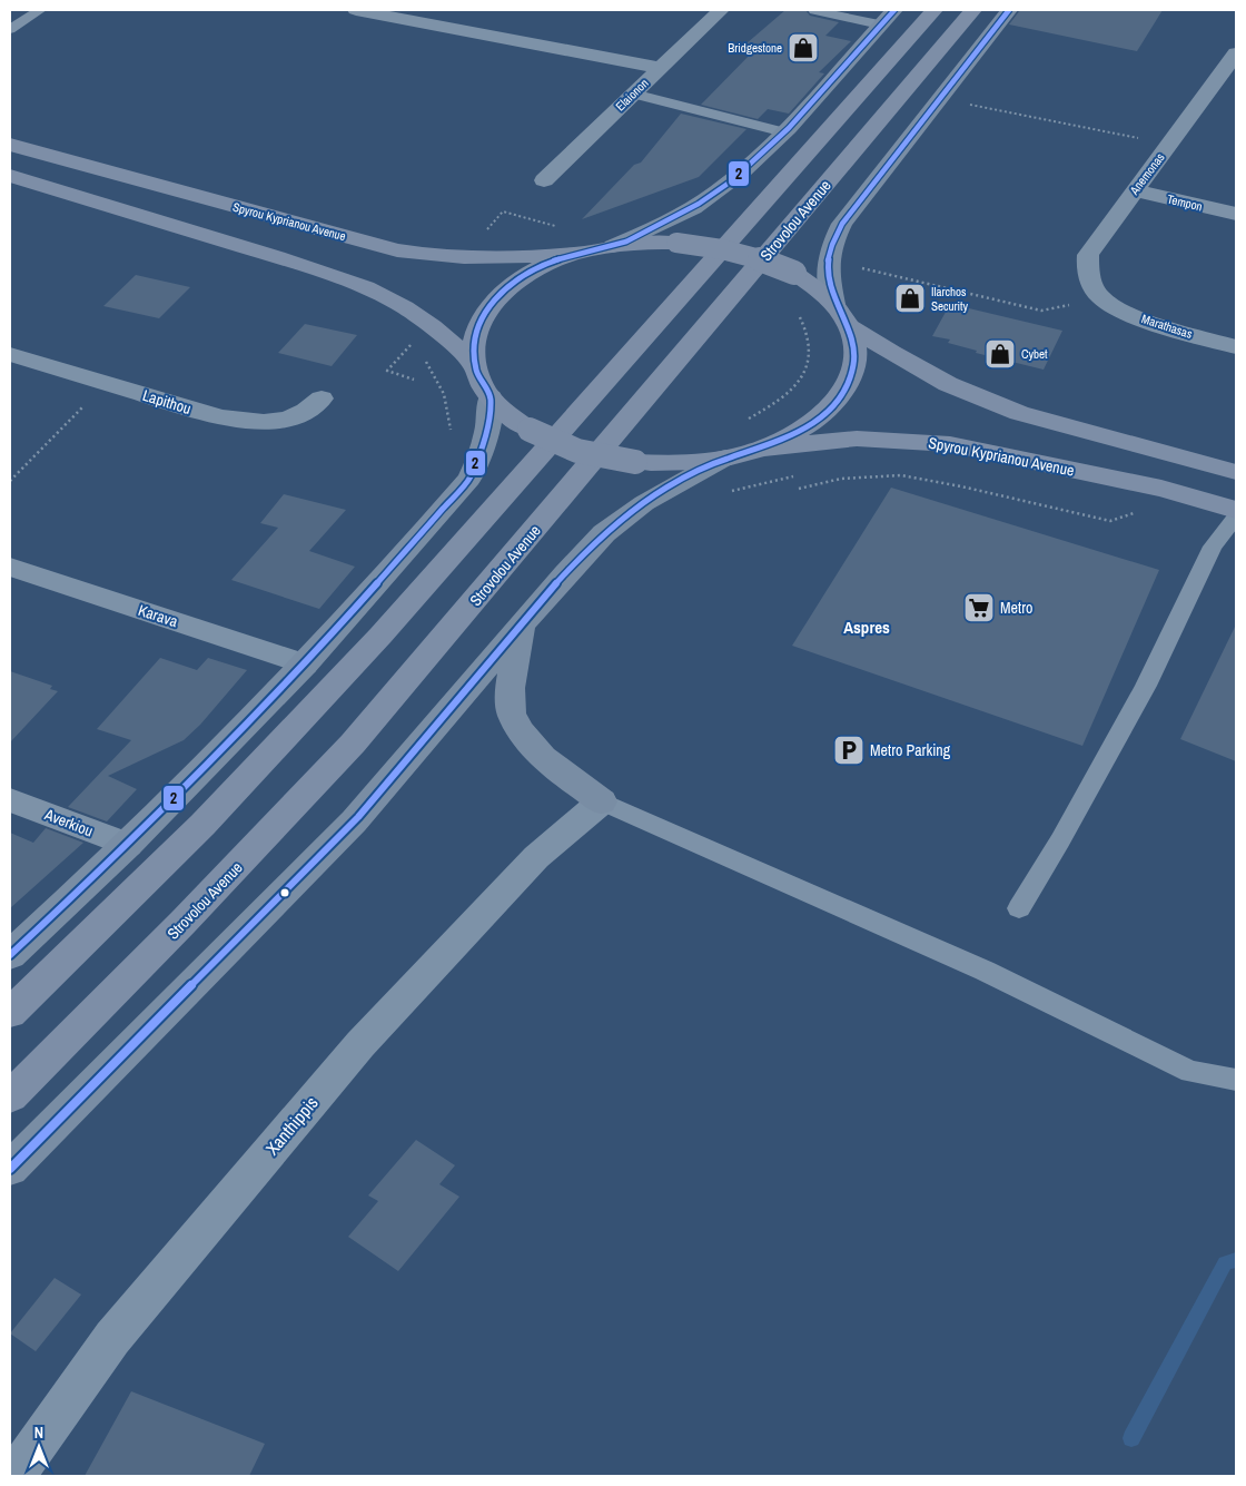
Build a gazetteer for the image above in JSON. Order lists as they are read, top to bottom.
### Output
{
  "streets": {
    "main road": ["Strovolou Avenue", "Spyrou Kyprianou Avenue"],
    "street": [
      "Elaionon",
      "Anemonas",
      "Tempon",
      "Marathasas",
      "Lapithou",
      "Karava",
      "Averkiou",
      "Xanthippis"
    ]
  },
  "crossings": [
    ["Anemonas", "Tempon"],
    ["Anemonas", "Marathasas"]
  ],
  "districts": ["Aspres"],
  "places": {
    "shop": ["Bridgestone", "Ilarchos Security", "Cybet"],
    "supermarket": ["Metro"],
    "parking": ["Metro Parking"]
  },
  "lines": ["transit line 2"],
  "north": "top"
}
